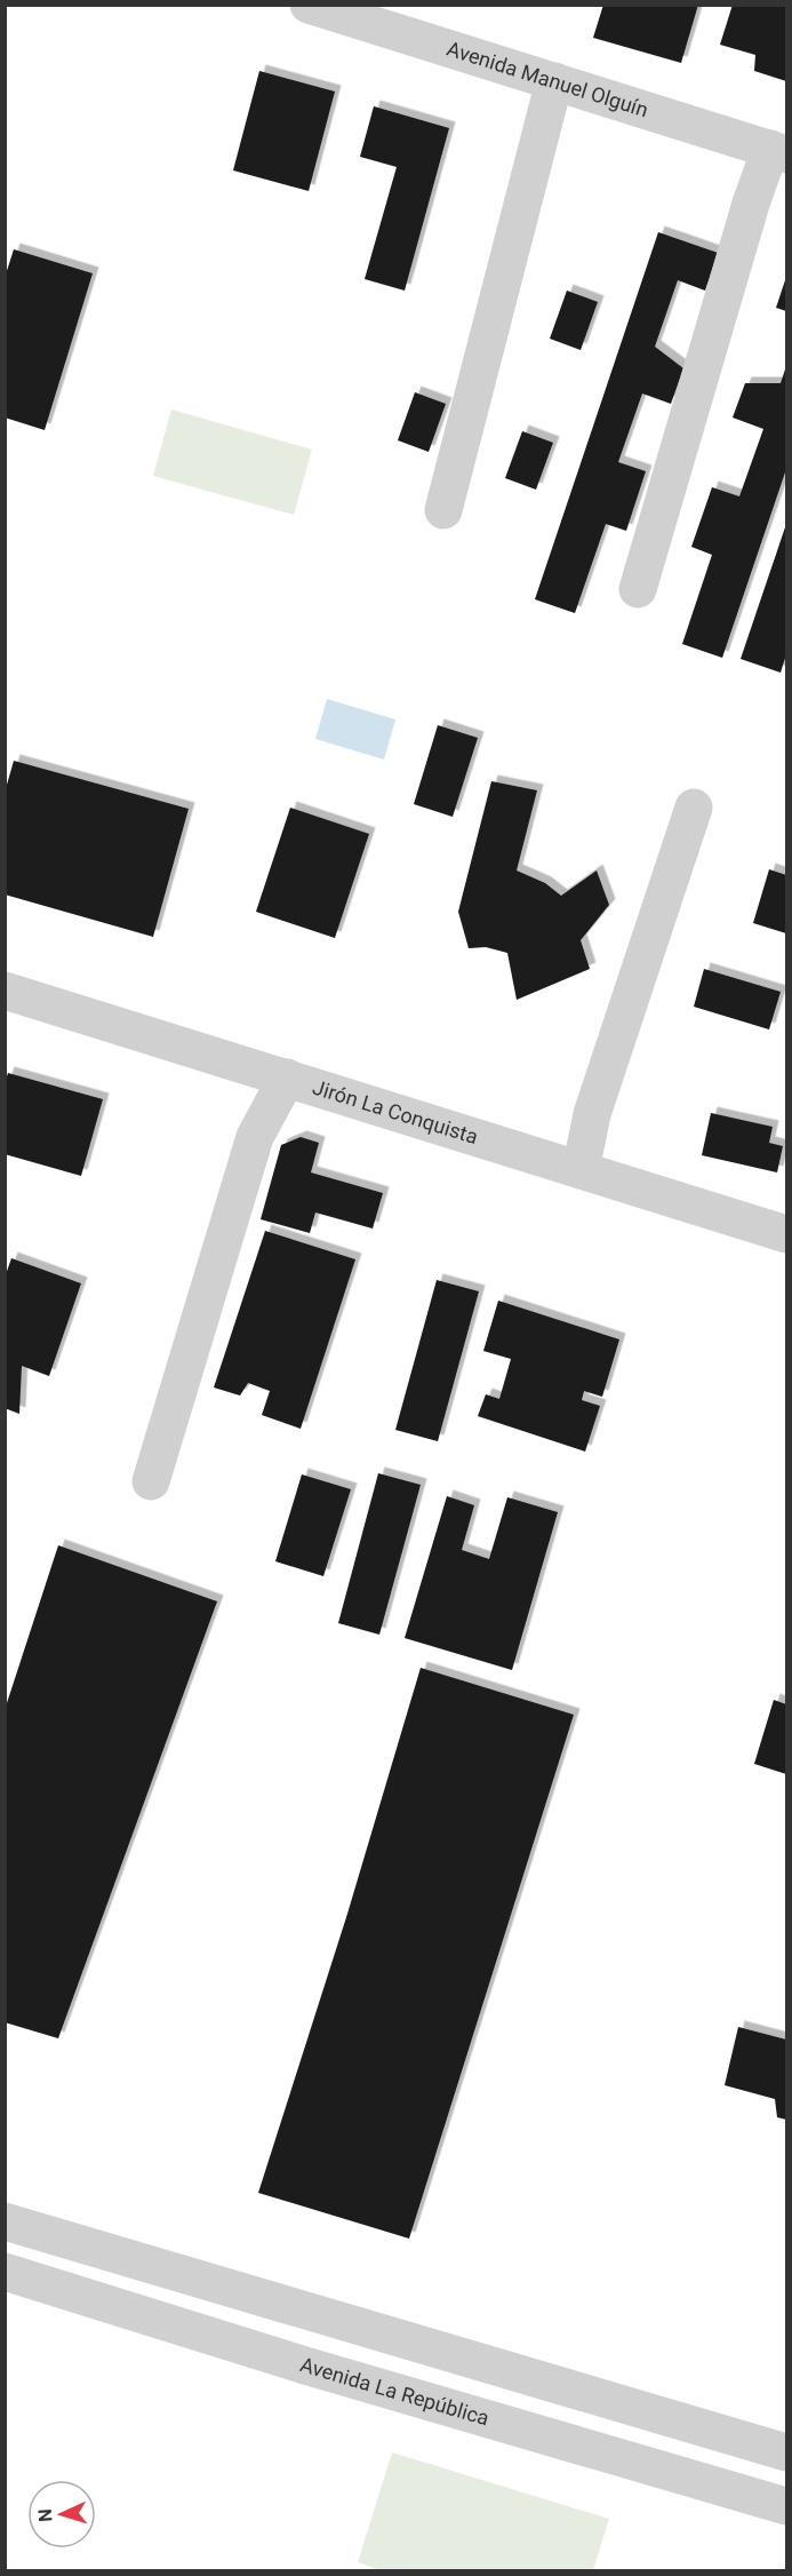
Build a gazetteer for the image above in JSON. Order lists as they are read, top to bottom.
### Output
{
  "streets": {
    "street": ["Avenida Manuel Olguín", "Jirón La Conquista", "Avenida La República"]
  },
  "north": "left"
}
